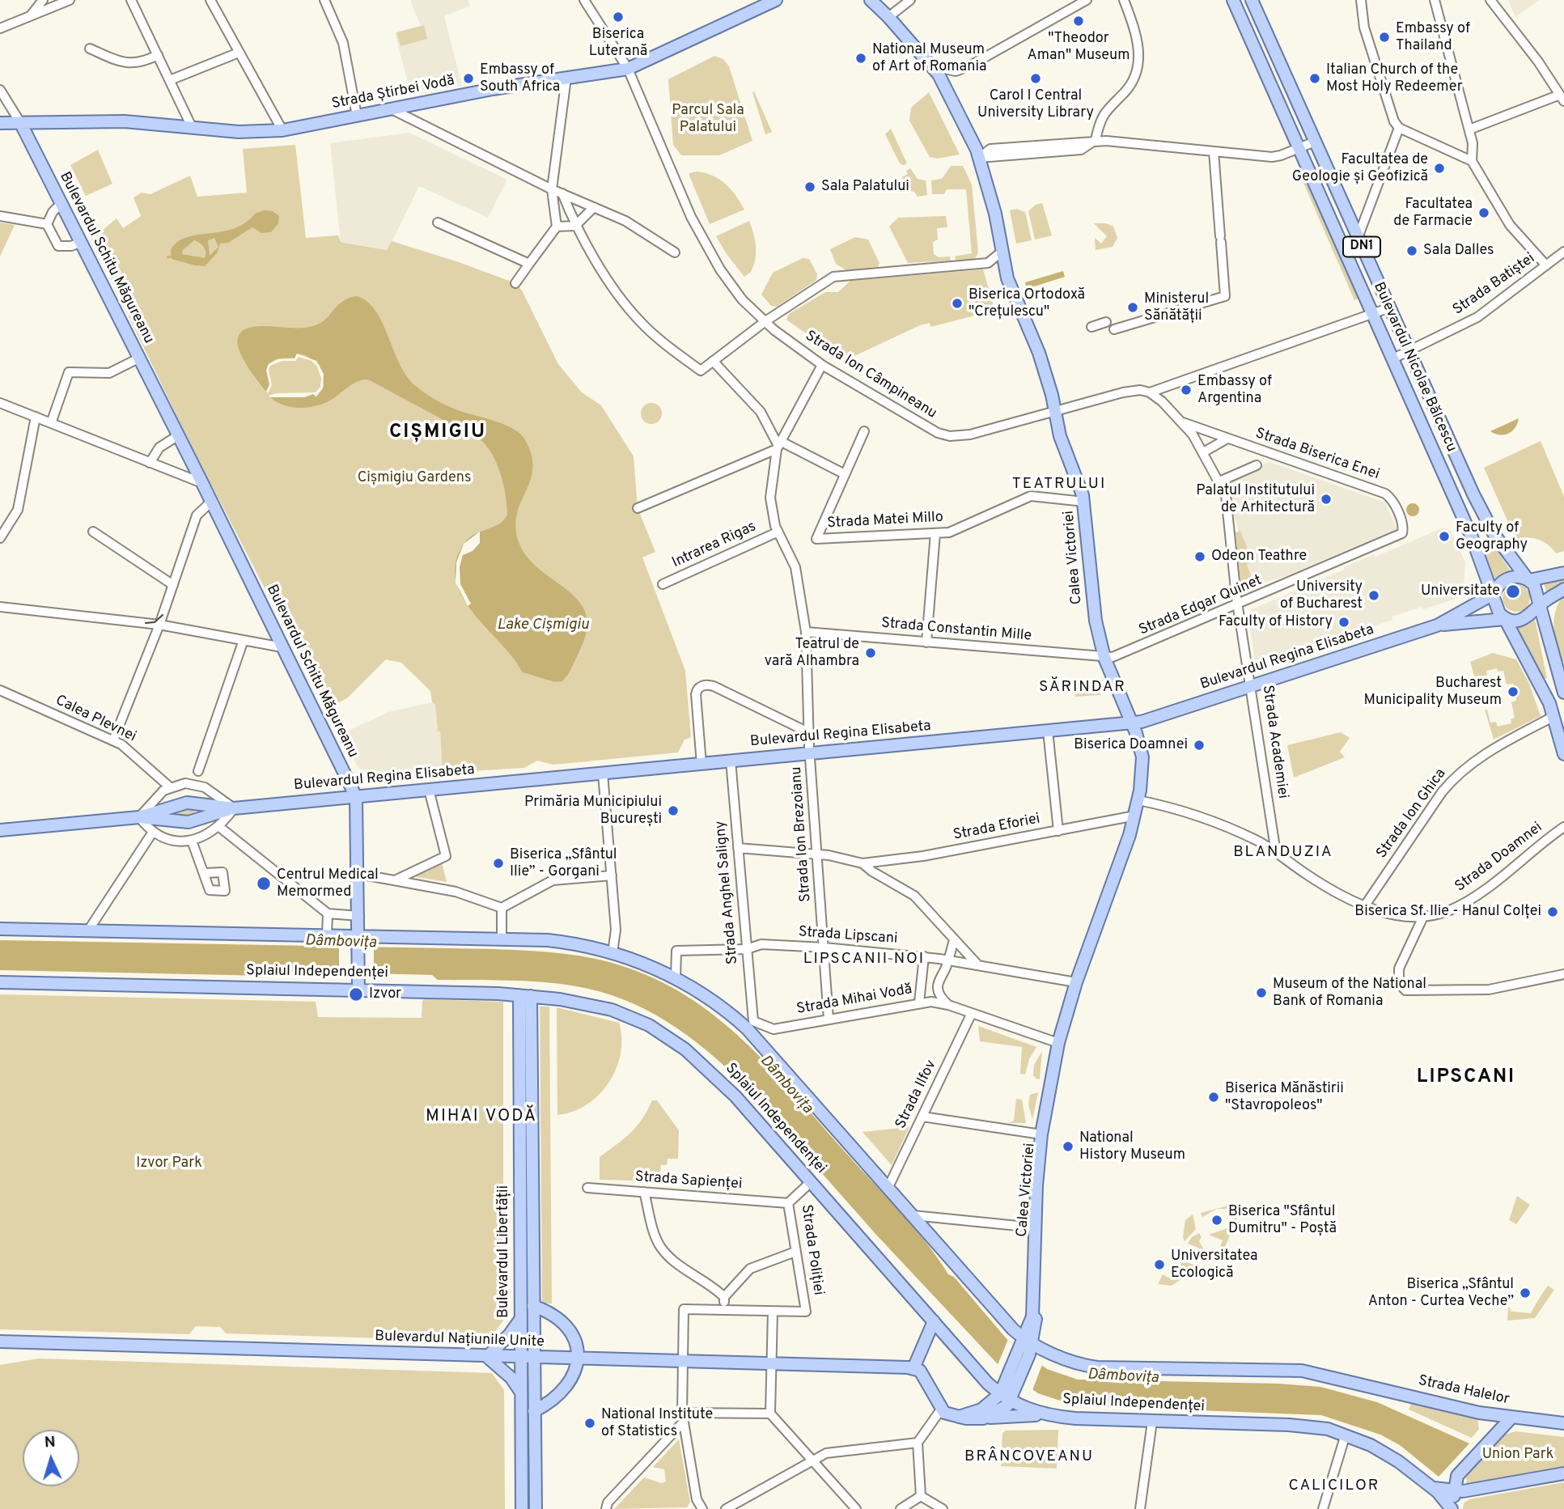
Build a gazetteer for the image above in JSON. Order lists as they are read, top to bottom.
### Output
{
  "streets": {
    "main road": [
      "Strada Știrbei Vodă",
      "DN1",
      "Bulevardul Schitu Măgureanu",
      "Bulevardul Nicolae Bălcescu",
      "Calea Victoriei",
      "Bulevardul Regina Elisabeta",
      "Splaiul Independenței",
      "Bulevardul Libertății",
      "Bulevardul Națiunile Unite",
      "Strada Halelor"
    ],
    "street": [
      "Strada Batiștei",
      "Strada Ion Câmpineanu",
      "Strada Biserica Enei",
      "Strada Matei Millo",
      "Intrarea Rigas",
      "Strada Edgar Quinet",
      "Strada Constantin Mille",
      "Calea Plevnei",
      "Strada Academiei",
      "Strada Ion Ghica",
      "Strada Eforiei",
      "Strada Ion Brezoianu",
      "Strada Doamnei",
      "Strada Anghel Saligny",
      "Strada Lipscani",
      "Strada Mihai Vodă",
      "Strada Ilfov",
      "Strada Sapienței",
      "Strada Poliției"
    ]
  },
  "crossings": [
    ["Strada Știrbei Vodă", "Bulevardul Schitu Măgureanu"],
    ["Strada Știrbei Vodă", "Strada Ion Câmpineanu"],
    ["Bulevardul Schitu Măgureanu", "Bulevardul Regina Elisabeta"],
    ["Bulevardul Schitu Măgureanu", "Splaiul Independenței"],
    ["Strada Batiștei", "Bulevardul Nicolae Bălcescu"],
    ["Bulevardul Nicolae Bălcescu", "Strada Ion Câmpineanu"],
    ["Bulevardul Nicolae Bălcescu", "Bulevardul Regina Elisabeta"],
    ["Strada Ion Câmpineanu", "Calea Victoriei"],
    ["Strada Ion Câmpineanu", "Strada Academiei"],
    ["Strada Biserica Enei", "Strada Edgar Quinet"],
    ["Strada Biserica Enei", "Strada Academiei"],
    ["Strada Matei Millo", "Calea Victoriei"],
    ["Intrarea Rigas", "Strada Ion Brezoianu"],
    ["Calea Victoriei", "Strada Edgar Quinet"],
    ["Calea Victoriei", "Strada Constantin Mille"],
    ["Calea Victoriei", "Bulevardul Regina Elisabeta"],
    ["Calea Victoriei", "Strada Eforiei"],
    ["Calea Victoriei", "Strada Doamnei"],
    ["Calea Victoriei", "Strada Lipscani"],
    ["Calea Victoriei", "Strada Mihai Vodă"],
    ["Calea Victoriei", "Strada Halelor"],
    ["Strada Edgar Quinet", "Strada Constantin Mille"],
    ["Strada Edgar Quinet", "Strada Academiei"],
    ["Strada Constantin Mille", "Strada Ion Brezoianu"],
    ["Bulevardul Regina Elisabeta", "Strada Academiei"],
    ["Bulevardul Regina Elisabeta", "Strada Ion Brezoianu"],
    ["Bulevardul Regina Elisabeta", "Strada Anghel Saligny"],
    ["Strada Academiei", "Strada Doamnei"],
    ["Strada Ion Ghica", "Strada Doamnei"],
    ["Strada Ion Brezoianu", "Strada Lipscani"],
    ["Strada Ion Brezoianu", "Strada Mihai Vodă"],
    ["Strada Anghel Saligny", "Strada Lipscani"],
    ["Strada Anghel Saligny", "Strada Mihai Vodă"],
    ["Splaiul Independenței", "Strada Poliției"],
    ["Splaiul Independenței", "Bulevardul Libertății"],
    ["Strada Mihai Vodă", "Strada Ilfov"],
    ["Strada Sapienței", "Strada Poliției"],
    ["Bulevardul Libertății", "Bulevardul Națiunile Unite"]
  ],
  "districts": [
    "CIȘMIGIU",
    "TEATRULUI",
    "SĂRINDAR",
    "BLANDUZIA",
    "LIPSCANII NOI",
    "LIPSCANI",
    "MIHAI VODĂ",
    "BRÂNCOVEANU",
    "CALICILOR"
  ],
  "water": ["Lake Cișmigiu", "Dâmbovița"],
  "parks": [
    "Parcul Sala Palatului",
    "Cișmigiu Gardens",
    "Izvor Park",
    "Union Park"
  ],
  "places": [
    "Biserica Luterană",
    "\"Theodor Aman\" Museum",
    "Embassy of Thailand",
    "National Museum of Art of Romania",
    "Embassy of South Africa",
    "Carol I Central University Library",
    "Italian Church of the Most Holy Redeemer",
    "Facultatea de Geologie și Geofizică",
    "Sala Palatului",
    "Facultatea de Farmacie",
    "Sala Dalles",
    "Biserica Ortodoxă \"Crețulescu\"",
    "Ministerul Sănătății",
    "Embassy of Argentina",
    "Palatul Institutului de Arhitectură",
    "Faculty of Geography",
    "Odeon Teathre",
    "Universitate",
    "University of Bucharest",
    "Faculty of History",
    "Teatrul de vară Alhambra",
    "Bucharest Municipality Museum",
    "Biserica Doamnei",
    "Primăria Municipiului București",
    "Biserica „Sfântul Ilie” - Gorgani",
    "Centrul Medical Memormed",
    "Biserica Sf. Ilie - Hanul Colței",
    "Museum of the National Bank of Romania",
    "Izvor",
    "Biserica Mănăstirii \"Stavropoleos\"",
    "National History Museum",
    "Biserica \"Sfântul Dumitru\" - Poștă",
    "Universitatea Ecologică",
    "Biserica „Sfântul Anton - Curtea Veche”",
    "National Institute of Statistics"
  ],
  "north": "top"
}
